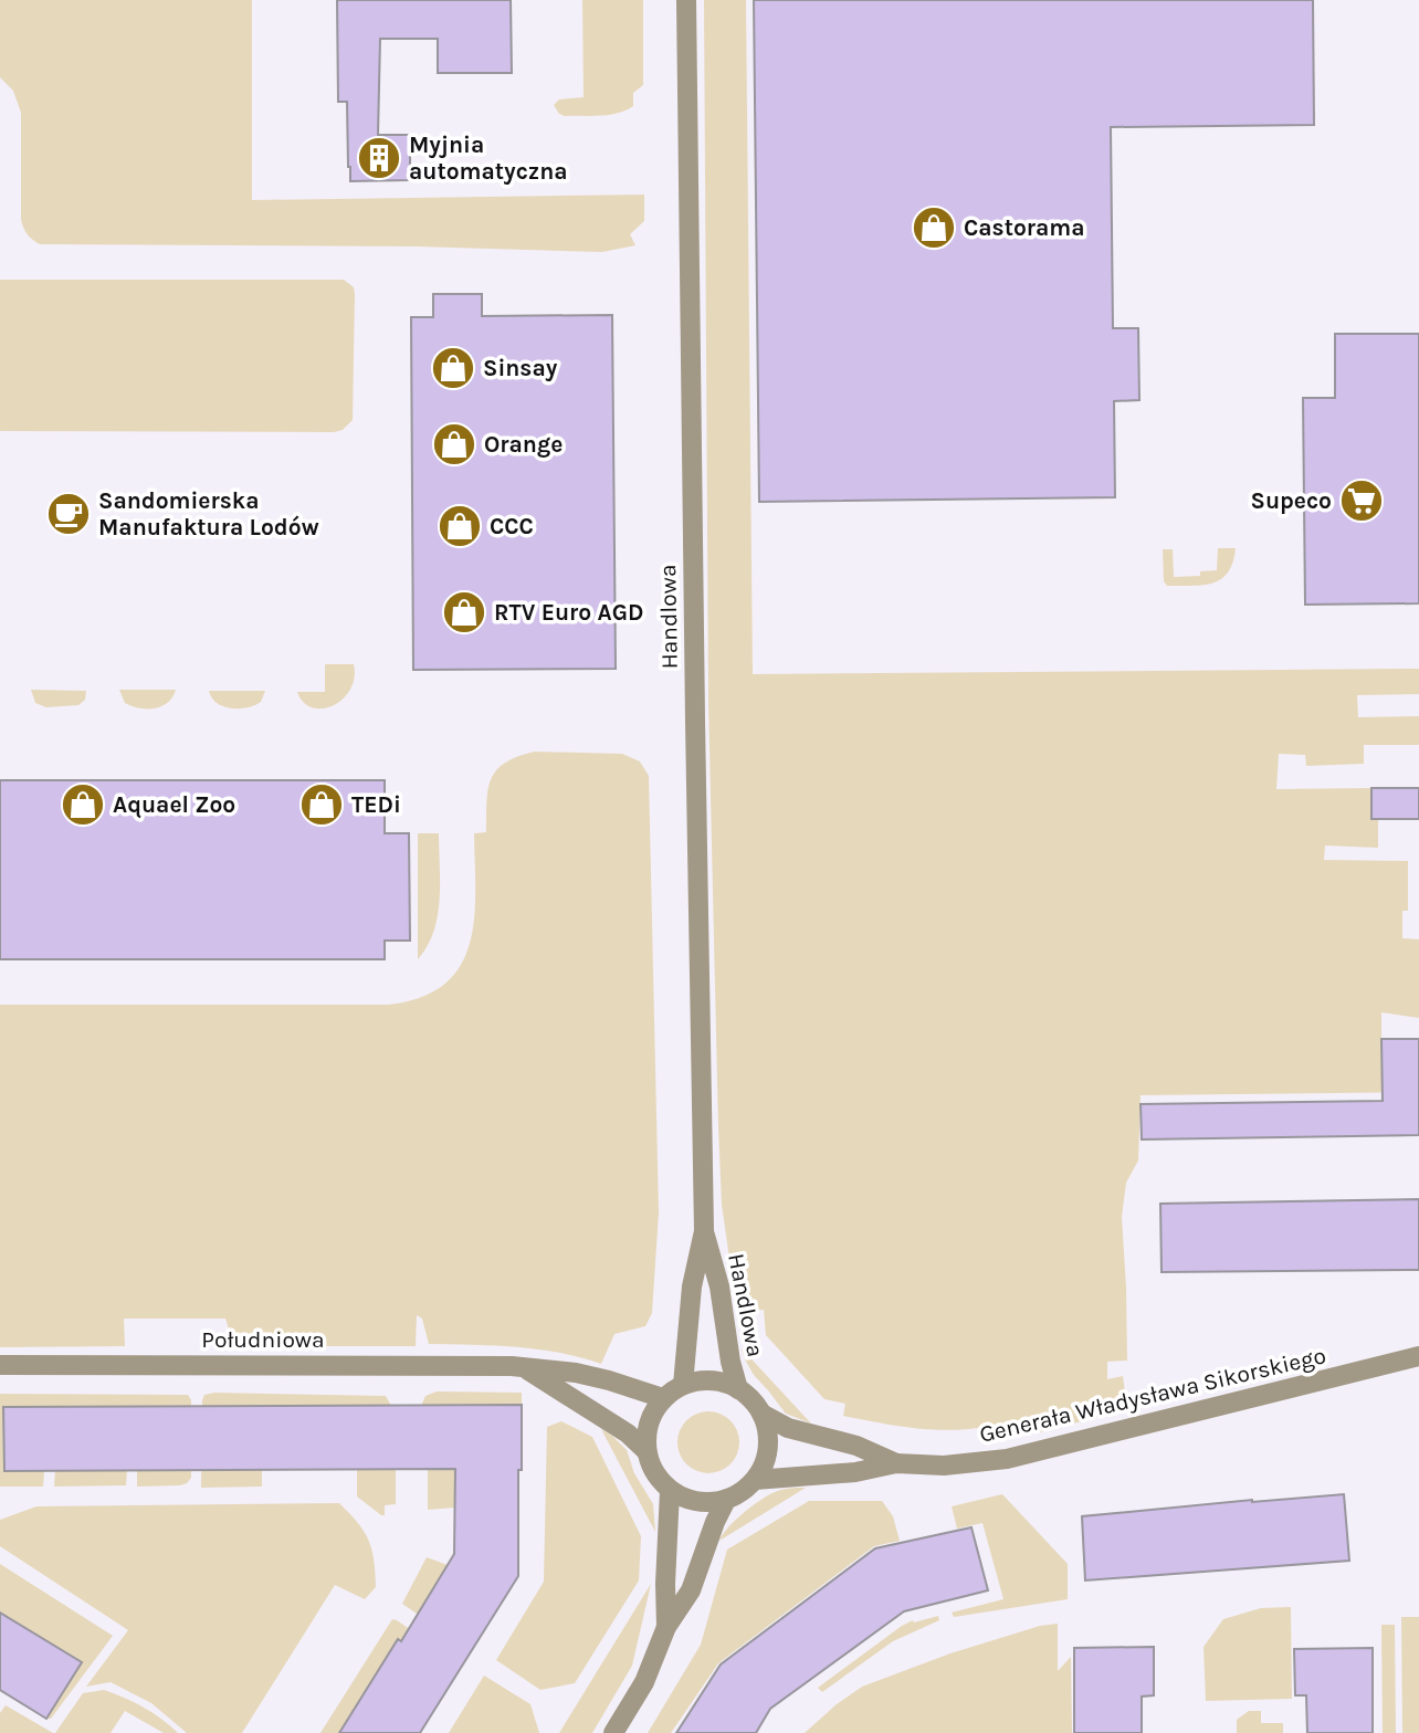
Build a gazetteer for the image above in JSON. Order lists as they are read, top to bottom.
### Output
{
  "streets": {
    "street": ["Handlowa", "Południowa", "Generała Władysława Sikorskiego"]
  },
  "crossings": [
    ["Handlowa", "Południowa"],
    ["Handlowa", "Generała Władysława Sikorskiego"],
    ["Południowa", "Generała Władysława Sikorskiego"]
  ],
  "places": {
    "building": ["Myjnia automatyczna"],
    "shop": [
      "Castorama",
      "Sinsay",
      "Orange",
      "CCC",
      "RTV Euro AGD",
      "Aquael Zoo",
      "TEDi"
    ],
    "supermarket": ["Supeco"],
    "cafe": ["Sandomierska Manufaktura Lodów"]
  }
}
